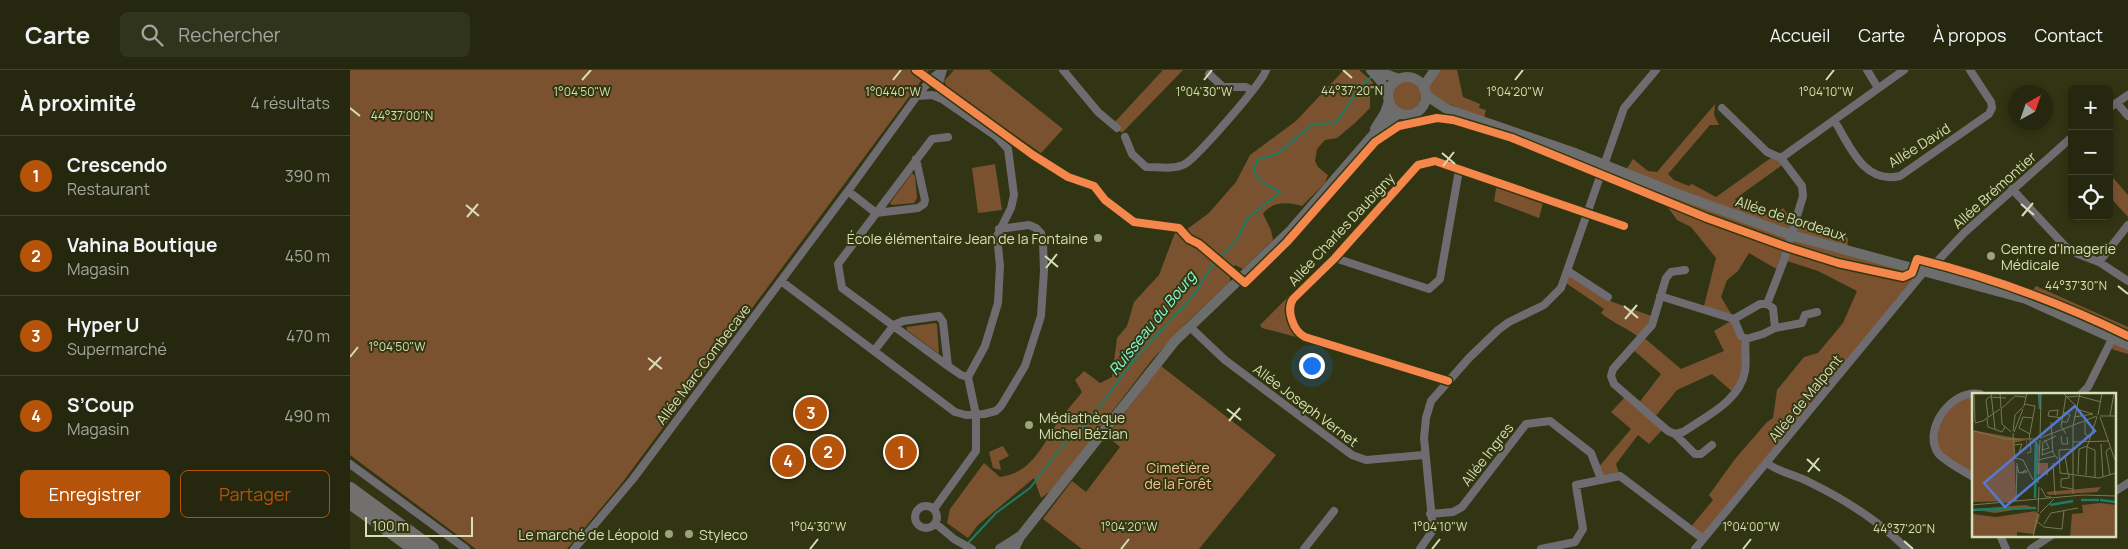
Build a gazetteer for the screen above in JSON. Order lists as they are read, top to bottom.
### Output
{
  "streets": {
    "main road": ["Allée de Bordeaux"],
    "street": [
      "Allée David",
      "Allée Brémontier",
      "Allée Charles Daubigny",
      "Allée Marc Combecave",
      "Allée de Malpont",
      "Allée Joseph Vernet",
      "Allée Ingres"
    ]
  },
  "crossings": [
    ["Allée Brémontier", "Allée de Malpont"],
    ["Allée de Bordeaux", "Allée de Malpont"]
  ],
  "water": ["Ruisseau du Bourg"],
  "parks": ["Cimetière de la Forêt"],
  "places": [
    "École élémentaire Jean de la Fontaine",
    "Centre d'Imagerie Médicale",
    "Médiathèque Michel Bézian",
    "Le marché de Léopold",
    "Styleco"
  ],
  "scale_bar": "100 m",
  "north": "top right",
  "page": {
    "header": "Carte",
    "search": "Rechercher",
    "nav": [
      "Accueil",
      "Carte",
      "À propos",
      "Contact"
    ],
    "heading": ["À proximité", "4 résultats"],
    "map_buttons": ["+", "−"],
    "list": [
      {
        "mark": "1",
        "name": "Crescendo",
        "note": "Restaurant",
        "value": "390 m"
      },
      {
        "mark": "2",
        "name": "Vahina Boutique",
        "note": "Magasin",
        "value": "450 m"
      },
      {
        "mark": "3",
        "name": "Hyper U",
        "note": "Supermarché",
        "value": "470 m"
      },
      {
        "mark": "4",
        "name": "S’Coup",
        "note": "Magasin",
        "value": "490 m"
      }
    ],
    "pins": [
      "3",
      "1",
      "2",
      "4"
    ],
    "buttons": ["Enregistrer", "Partager"],
    "scale": "100 m"
  },
  "coordinates": [
    "44°37'20\"N",
    "1°04'50\"W",
    "1°04'40\"W",
    "1°04'30\"W",
    "1°04'20\"W",
    "1°04'10\"W",
    "44°37'00\"N",
    "44°37'30\"N",
    "1°04'00\"W"
  ]
}
